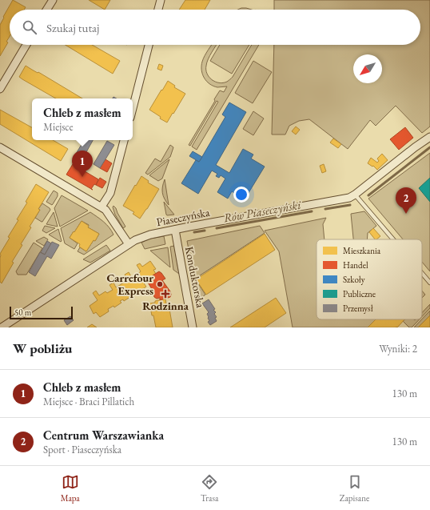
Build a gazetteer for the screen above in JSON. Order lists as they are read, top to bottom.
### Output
{
  "streets": {
    "street": ["Piaseczyńska", "Konduktorska"]
  },
  "crossings": [
    ["Piaseczyńska", "Konduktorska"]
  ],
  "water": ["Rów Piaseczyński"],
  "places": {
    "other": ["Carrefour Express"],
    "health": ["Rodzinna"]
  },
  "legend": [
    "Mieszkania",
    "Handel",
    "Szkoły",
    "Publiczne",
    "Przemysł"
  ],
  "scale_bar": "50 m",
  "north": "bottom left",
  "page": {
    "search": "Szukaj tutaj",
    "popup": ["Chleb z masłem", "Miejsce"],
    "pins": ["1", "2"],
    "scale": "50 m",
    "heading": ["W pobliżu", "Wyniki: 2"],
    "list": [
      {
        "mark": "1",
        "name": "Chleb z masłem",
        "note": "Miejsce · Braci Pillatich",
        "value": "130 m"
      },
      {
        "mark": "2",
        "name": "Centrum Warszawianka",
        "note": "Sport · Piaseczyńska",
        "value": "130 m"
      }
    ],
    "nav": ["Mapa", "Trasa", "Zapisane"]
  }
}
